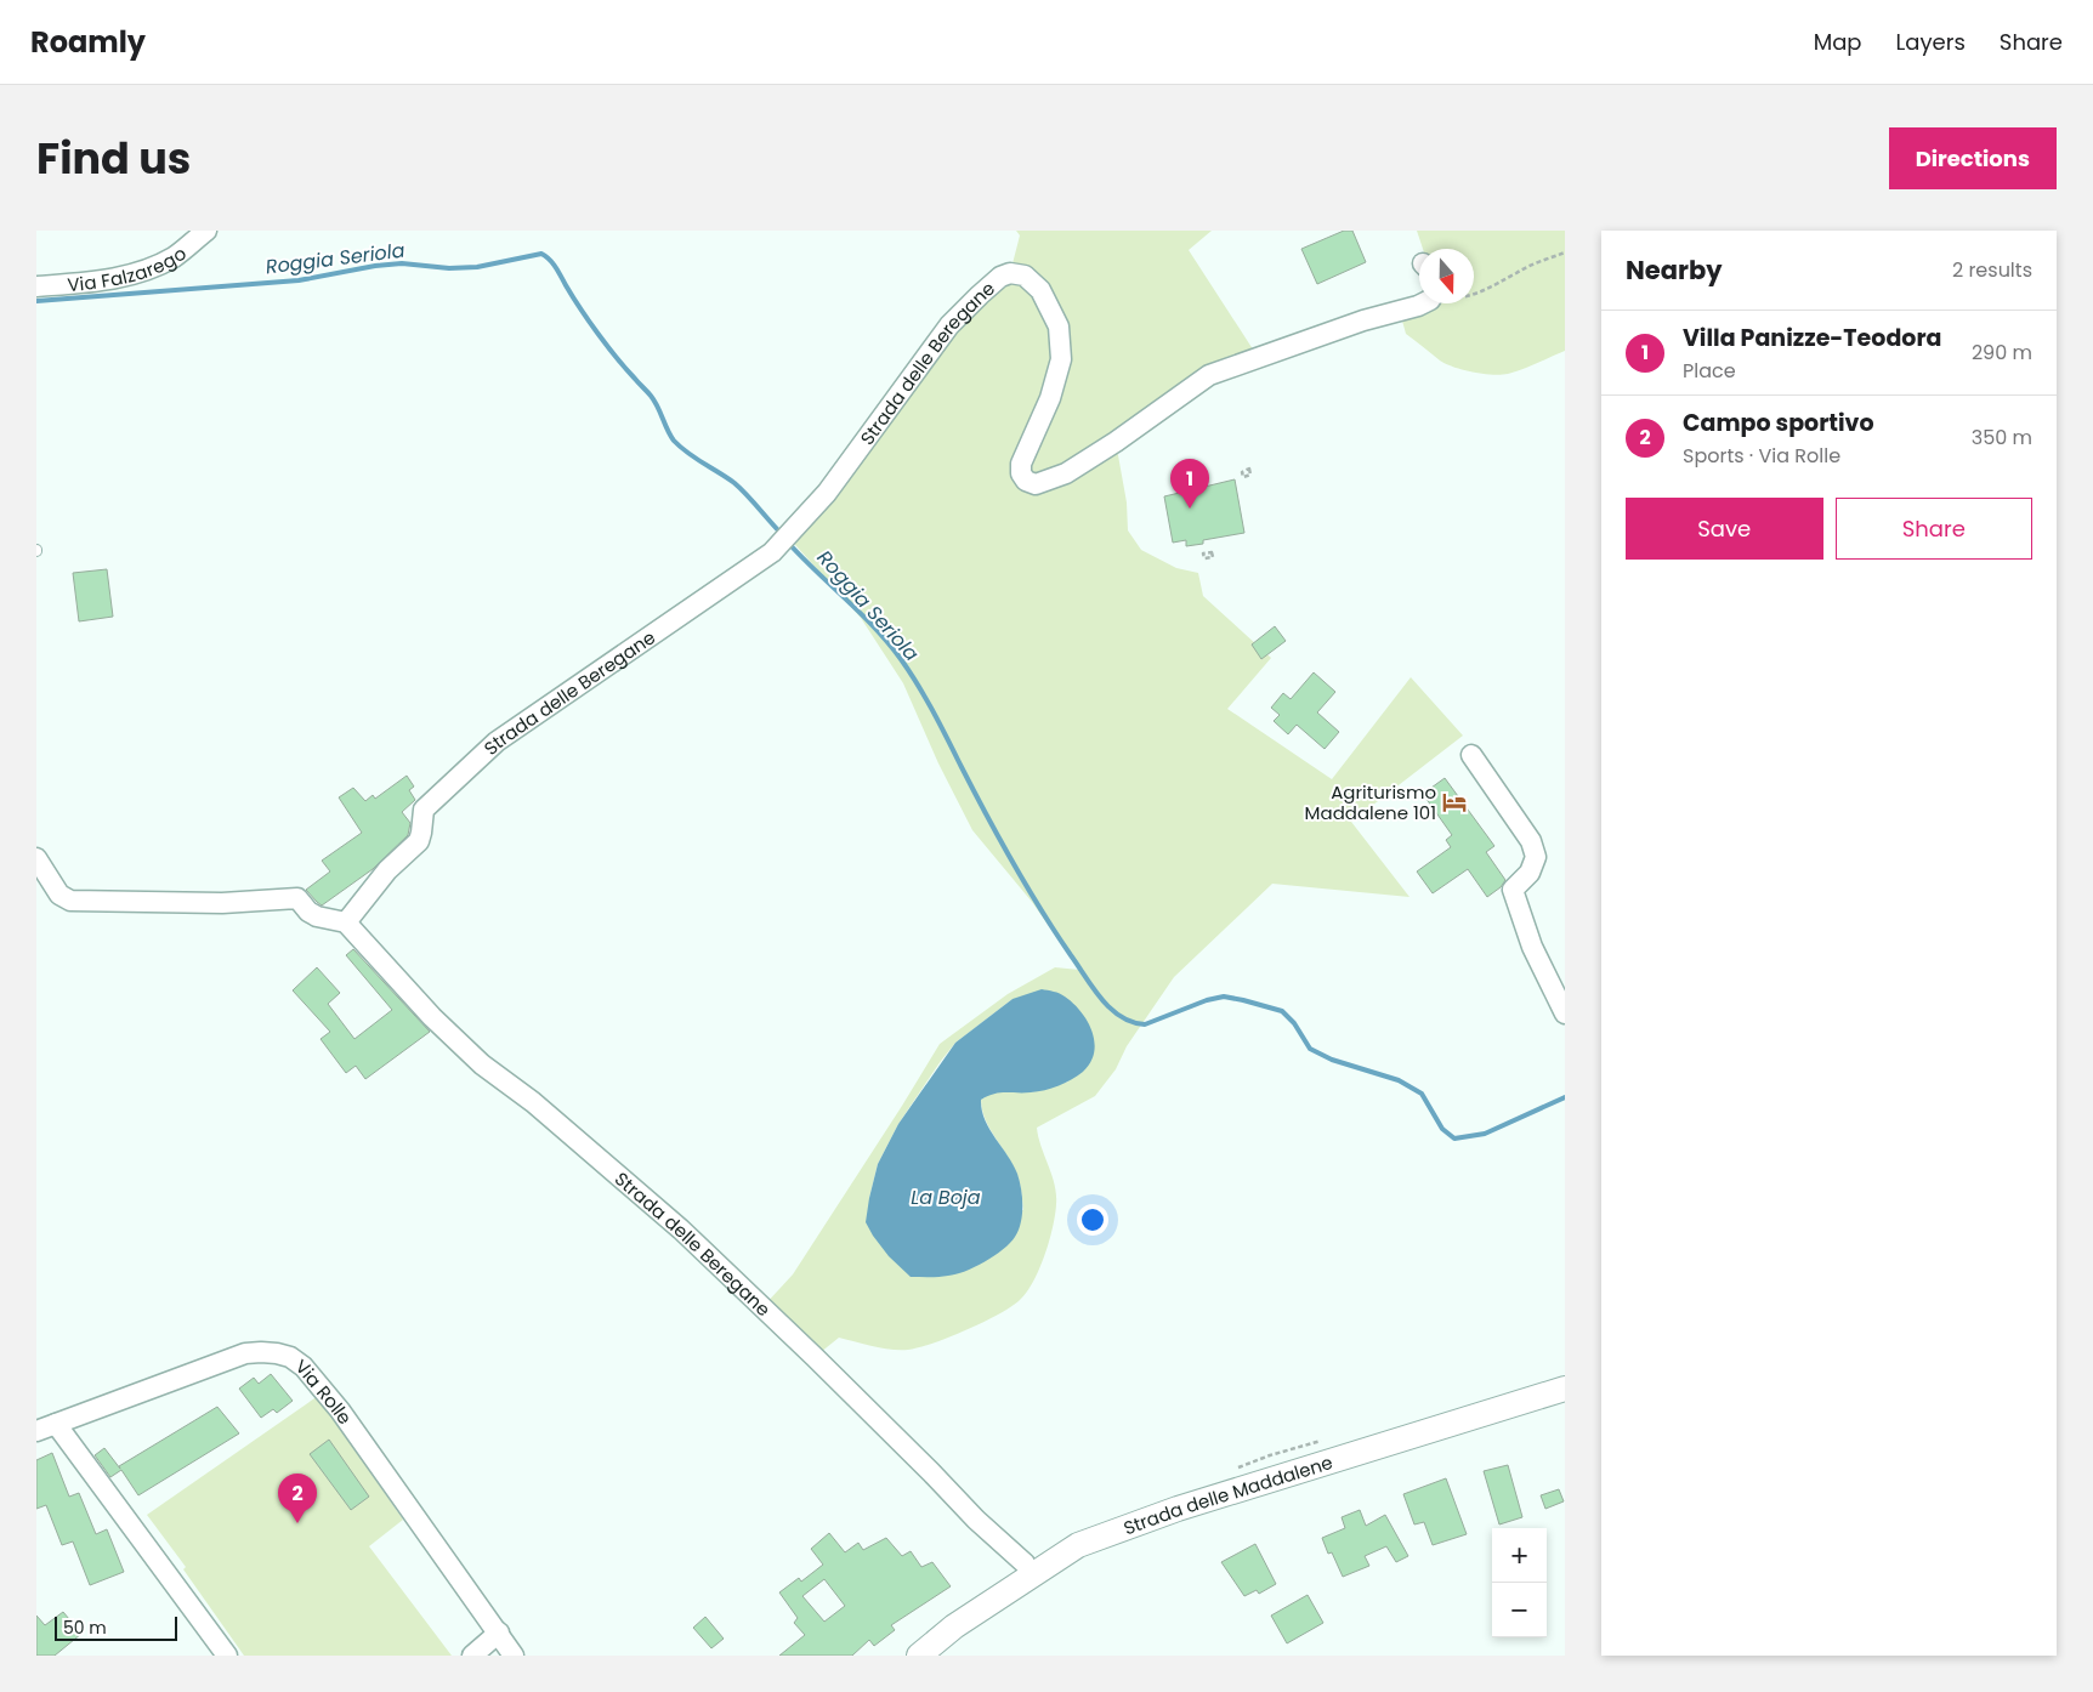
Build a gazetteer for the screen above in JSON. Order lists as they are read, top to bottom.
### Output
{
  "streets": {
    "street": [
      "Via Falzarego",
      "Strada delle Beregane",
      "Via Rolle",
      "Strada delle Maddalene"
    ]
  },
  "crossings": [
    ["Strada delle Beregane", "Strada delle Maddalene"]
  ],
  "water": ["Roggia Seriola", "La Boja"],
  "places": {
    "hotel": ["Agriturismo Maddalene 101"]
  },
  "scale_bar": "50 m",
  "north": "bottom",
  "page": {
    "header": "Roamly",
    "nav": ["Map", "Layers", "Share"],
    "title": "Find us",
    "buttons": [
      "Directions",
      ["Save", "Share"]
    ],
    "heading": ["Nearby", "2 results"],
    "list": [
      {
        "mark": "1",
        "name": "Villa Panizze-Teodora",
        "note": "Place",
        "value": "290 m"
      },
      {
        "mark": "2",
        "name": "Campo sportivo",
        "note": "Sports · Via Rolle",
        "value": "350 m"
      }
    ],
    "pins": ["1", "2"],
    "map_buttons": ["+", "−"],
    "scale": "50 m"
  }
}
